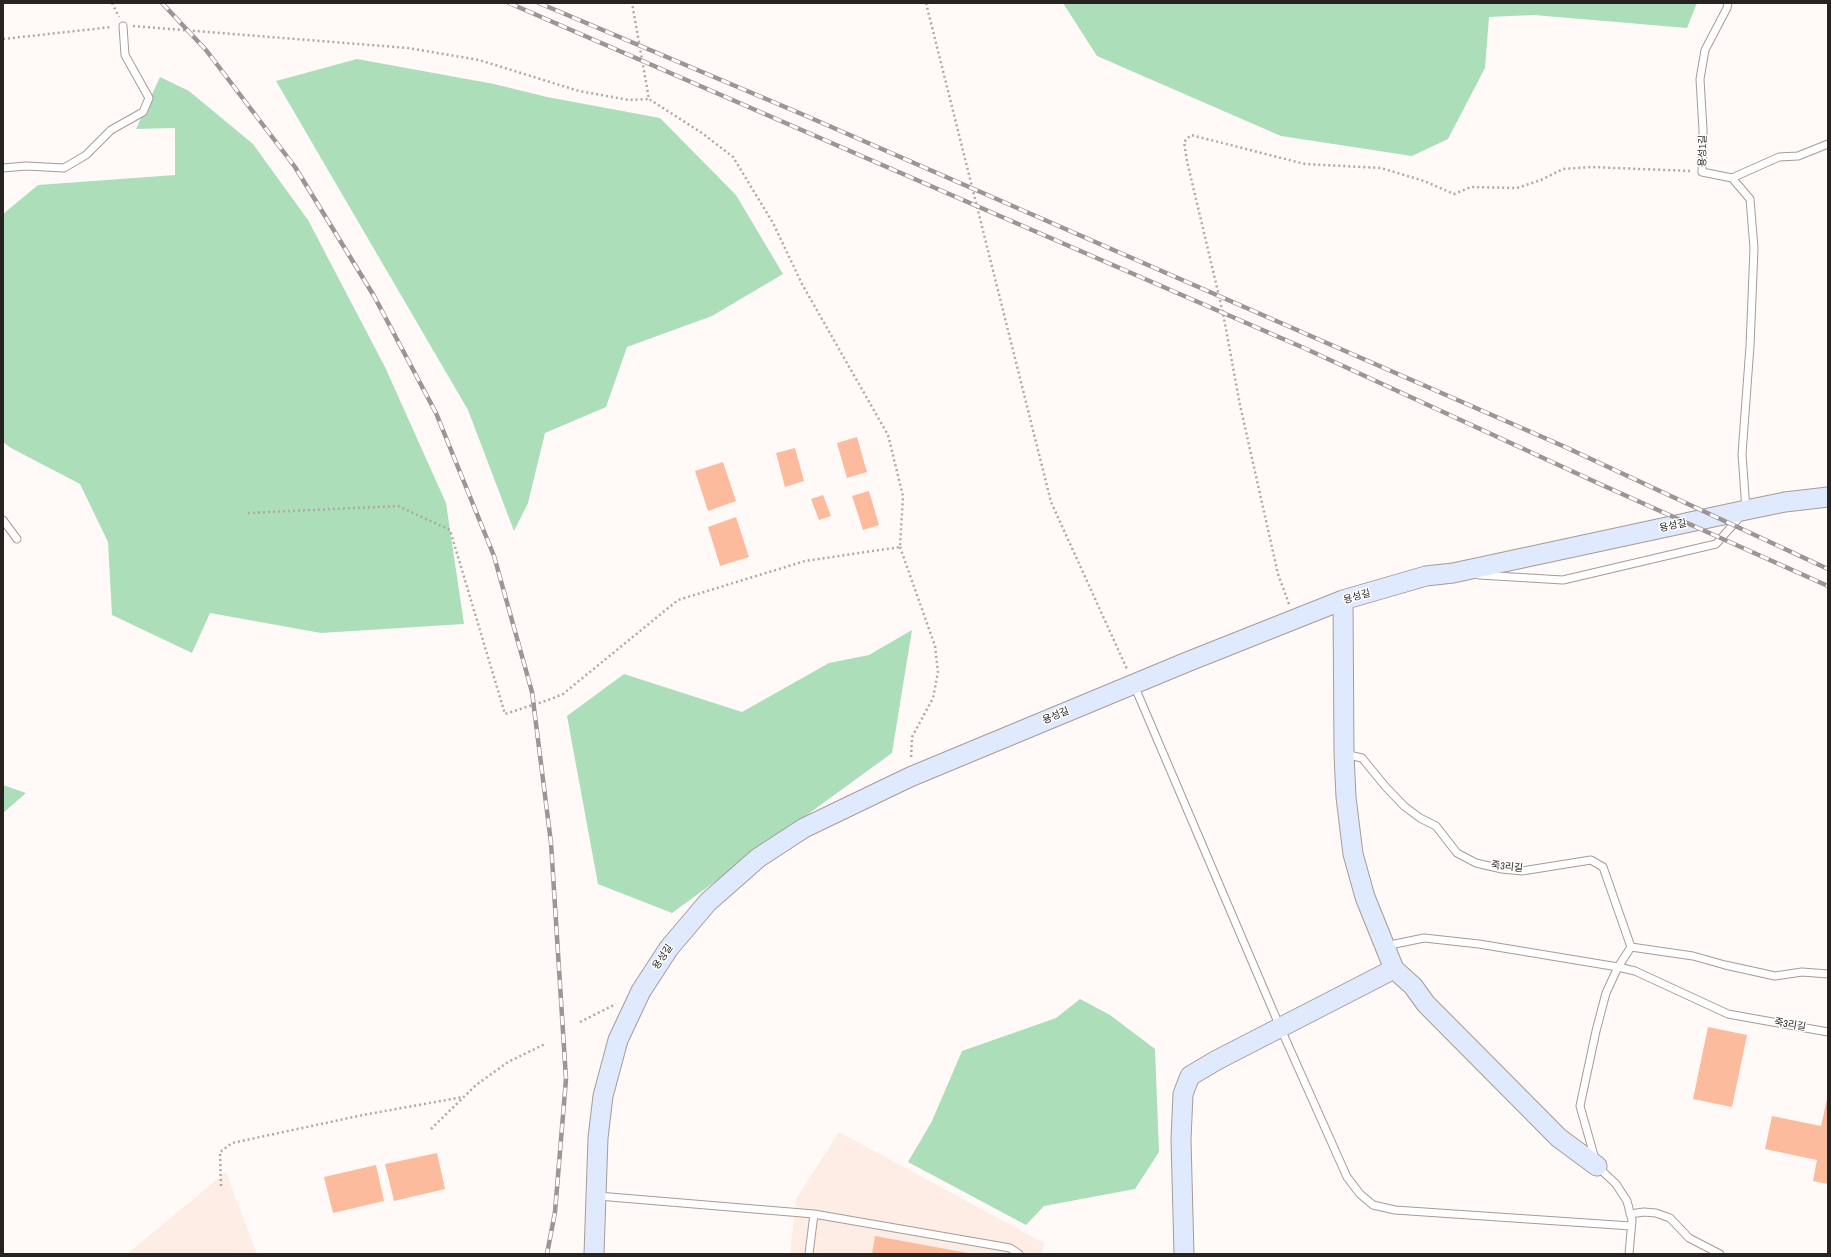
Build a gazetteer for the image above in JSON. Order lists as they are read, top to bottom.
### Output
{
  "streets": {
    "street": ["용성길"],
    "lane": ["용성1길", "죽3리길"]
  }
}
